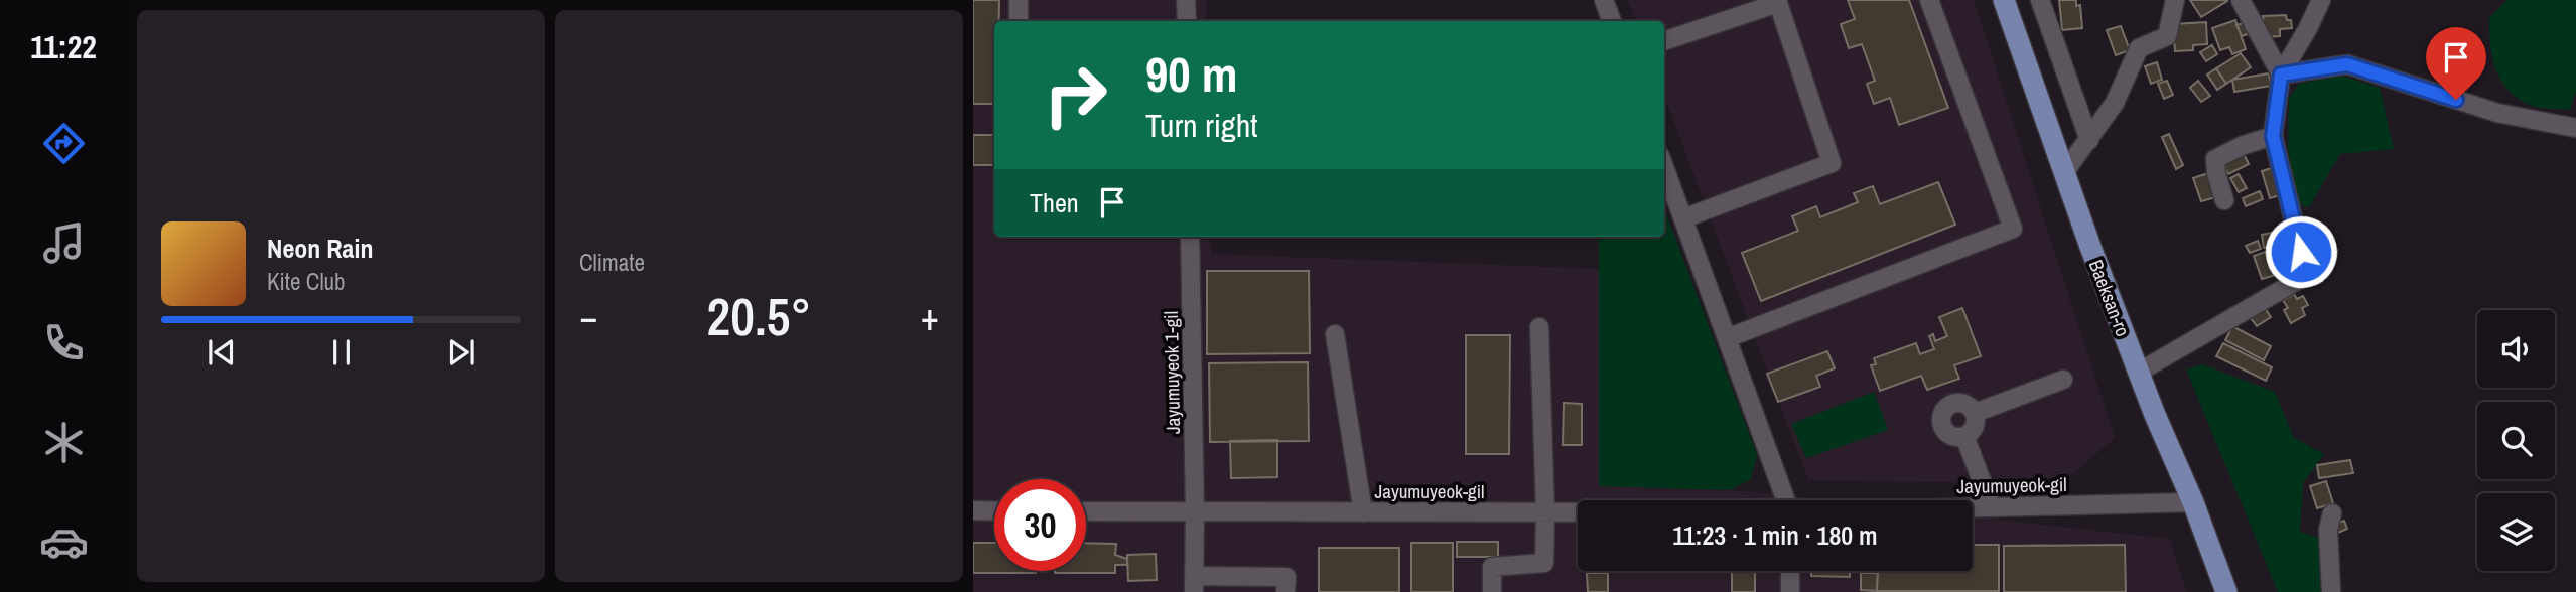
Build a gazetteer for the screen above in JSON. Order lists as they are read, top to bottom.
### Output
{
  "streets": {
    "main road": ["Baeksan-ro"],
    "street": ["Jayumuyeok 1-gil", "Jayumuyeok-gil"]
  },
  "crossings": [
    ["Baeksan-ro", "Jayumuyeok-gil"],
    ["Jayumuyeok 1-gil", "Jayumuyeok-gil"]
  ],
  "page": {
    "tabs": "11:22",
    "tile": "Climate",
    "turn": ["90 m", "Turn right"],
    "then": "Then",
    "song": ["Neon Rain", "Kite Club"],
    "heat": ["−", "20.5°", "+"],
    "limit": "30",
    "trip": "11:23 · 1 min · 180 m"
  }
}
